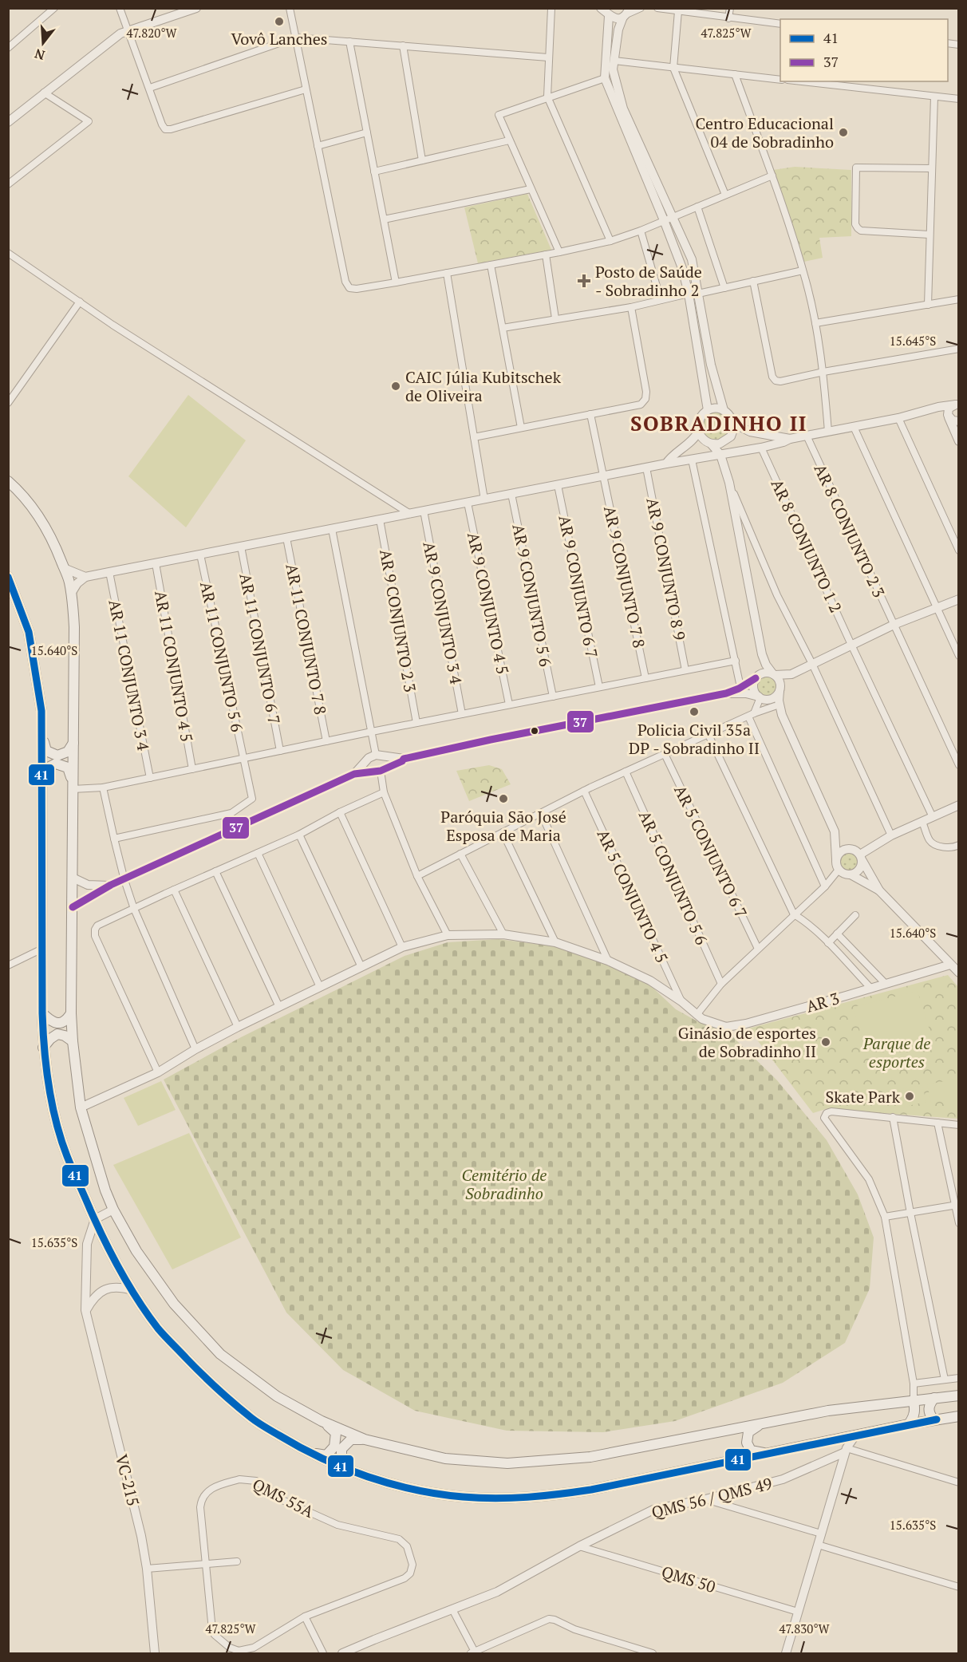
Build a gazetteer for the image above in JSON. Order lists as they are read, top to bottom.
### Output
{
  "streets": {
    "street": [
      "AR 8 CONJUNTO 2 3",
      "AR 8 CONJUNTO 1 2",
      "AR 9 CONJUNTO 8 9",
      "AR 9 CONJUNTO 7 8",
      "AR 9 CONJUNTO 6 7",
      "AR 9 CONJUNTO 5 6",
      "AR 9 CONJUNTO 4 5",
      "AR 9 CONJUNTO 3 4",
      "AR 9 CONJUNTO 2 3",
      "AR 11 CONJUNTO 7 8",
      "AR 11 CONJUNTO 6 7",
      "AR 11 CONJUNTO 5 6",
      "AR 11 CONJUNTO 4 5",
      "AR 11 CONJUNTO 3 4",
      "AR 5 CONJUNTO 6 7",
      "AR 5 CONJUNTO 5 6",
      "AR 5 CONJUNTO 4 5",
      "AR 3",
      "VC-215",
      "QMS 55A",
      "QMS 56 / QMS 49",
      "QMS 50"
    ]
  },
  "crossings": [
    ["AR 5 CONJUNTO 4 5", "AR 3"],
    ["QMS 56 / QMS 49", "QMS 50"]
  ],
  "districts": ["SOBRADINHO II"],
  "parks": ["Parque de esportes", "Cemitério de Sobradinho"],
  "places": {
    "other": [
      "Vovô Lanches",
      "Centro Educacional 04 de Sobradinho",
      "CAIC Júlia Kubitschek de Oliveira",
      "Policia Civil 35a DP - Sobradinho II",
      "Paróquia São José Esposa de Maria",
      "Ginásio de esportes de Sobradinho II",
      "Skate Park"
    ],
    "health": ["Posto de Saúde - Sobradinho 2"]
  },
  "lines": ["transit line 41", "transit line 37"],
  "legend": ["41", "37"],
  "north": "bottom",
  "coordinates": [
    "47.820°W",
    "47.825°W",
    "15.645°S",
    "15.640°S",
    "15.635°S",
    "47.830°W"
  ]
}
